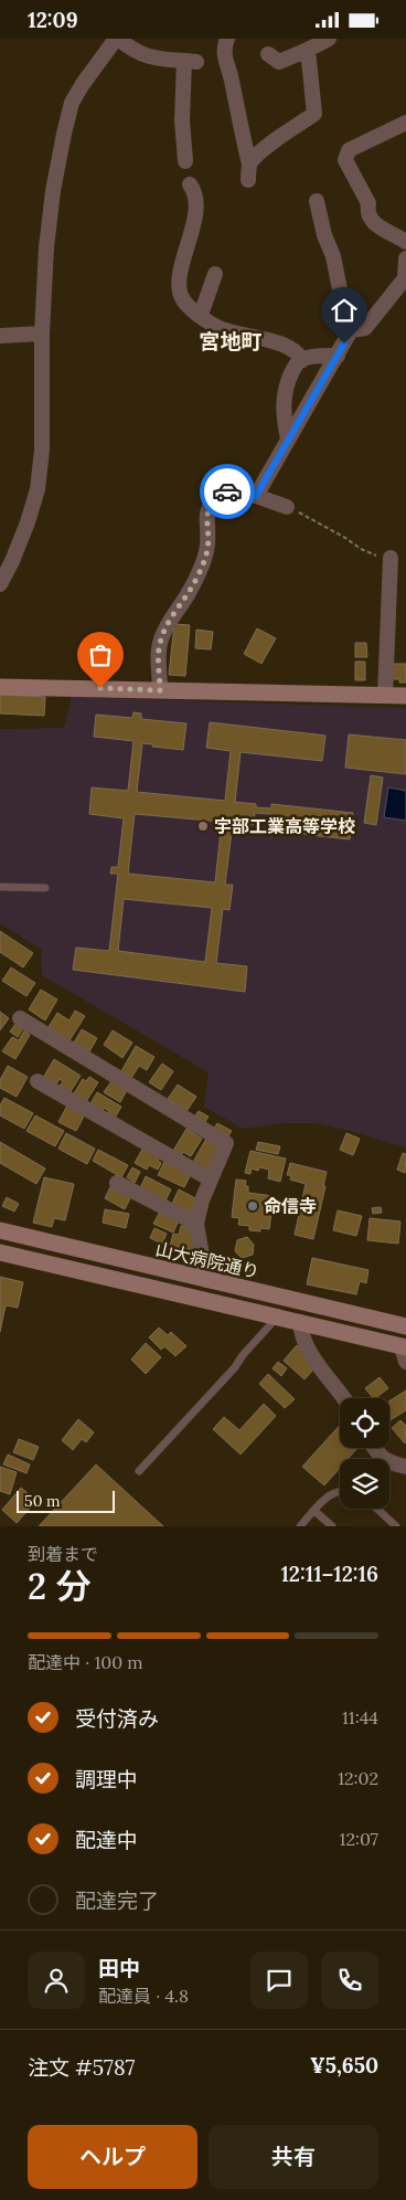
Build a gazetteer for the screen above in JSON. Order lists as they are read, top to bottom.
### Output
{
  "streets": {
    "street": ["山大病院通り"]
  },
  "districts": ["宮地町"],
  "places": ["宇部工業高等学校", "命信寺"],
  "scale_bar": "50 m",
  "page": {
    "status": "12:09",
    "scale": "50 m",
    "heading": ["2 分", "到着まで", "12:11–12:16"],
    "panel": [
      "田中",
      "配達員 · 4.8",
      "注文 #5787",
      "¥5,650"
    ],
    "bar": "配達中 · 100 m",
    "list": [
      ["受付済み", "11:44"],
      ["調理中", "12:02"],
      ["配達中", "12:07"],
      "配達完了"
    ],
    "buttons": ["ヘルプ", "共有"]
  }
}
